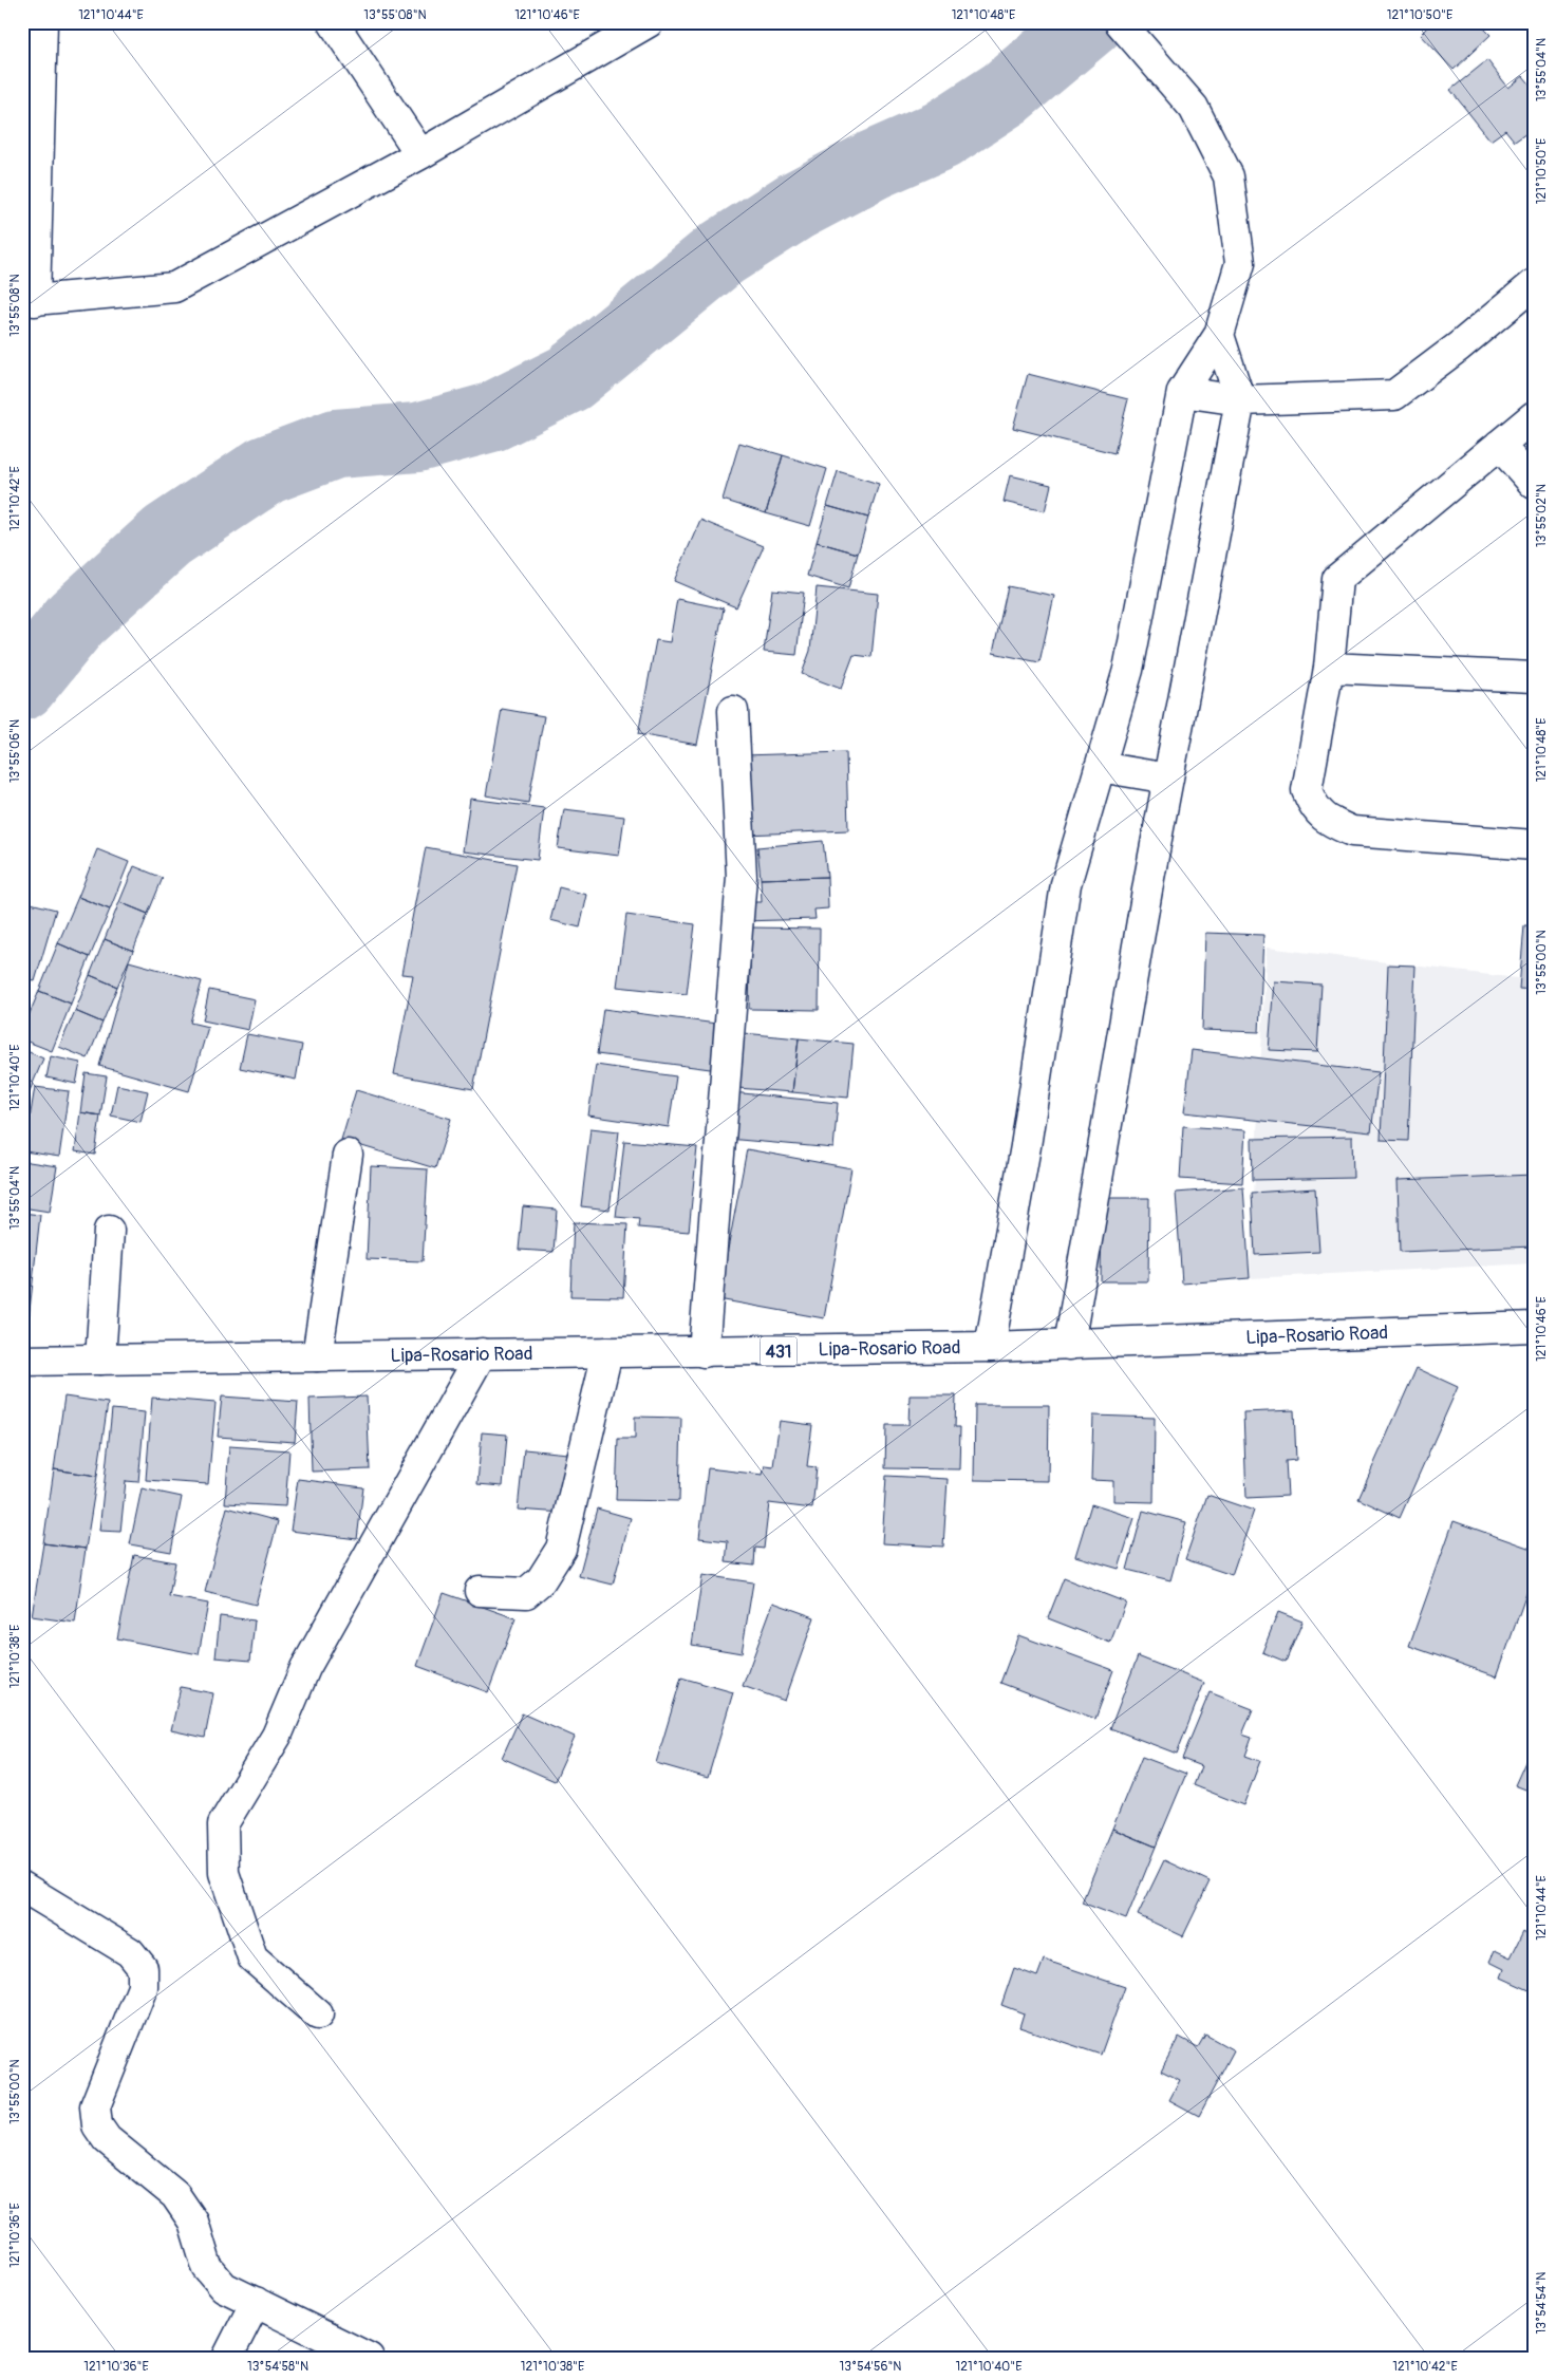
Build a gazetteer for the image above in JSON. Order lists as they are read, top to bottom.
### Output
{
  "streets": {
    "street": ["Lipa-Rosario Road", "431"]
  },
  "coordinates": [
    "121°10'44\"E",
    "13°55'08\"N",
    "121°10'46\"E",
    "121°10'48\"E",
    "121°10'50\"E",
    "13°55'04\"N",
    "121°10'42\"E",
    "13°55'02\"N",
    "13°55'06\"N",
    "13°55'00\"N",
    "121°10'40\"E",
    "121°10'38\"E",
    "121°10'36\"E",
    "13°54'54\"N",
    "13°54'58\"N",
    "13°54'56\"N"
  ]
}
